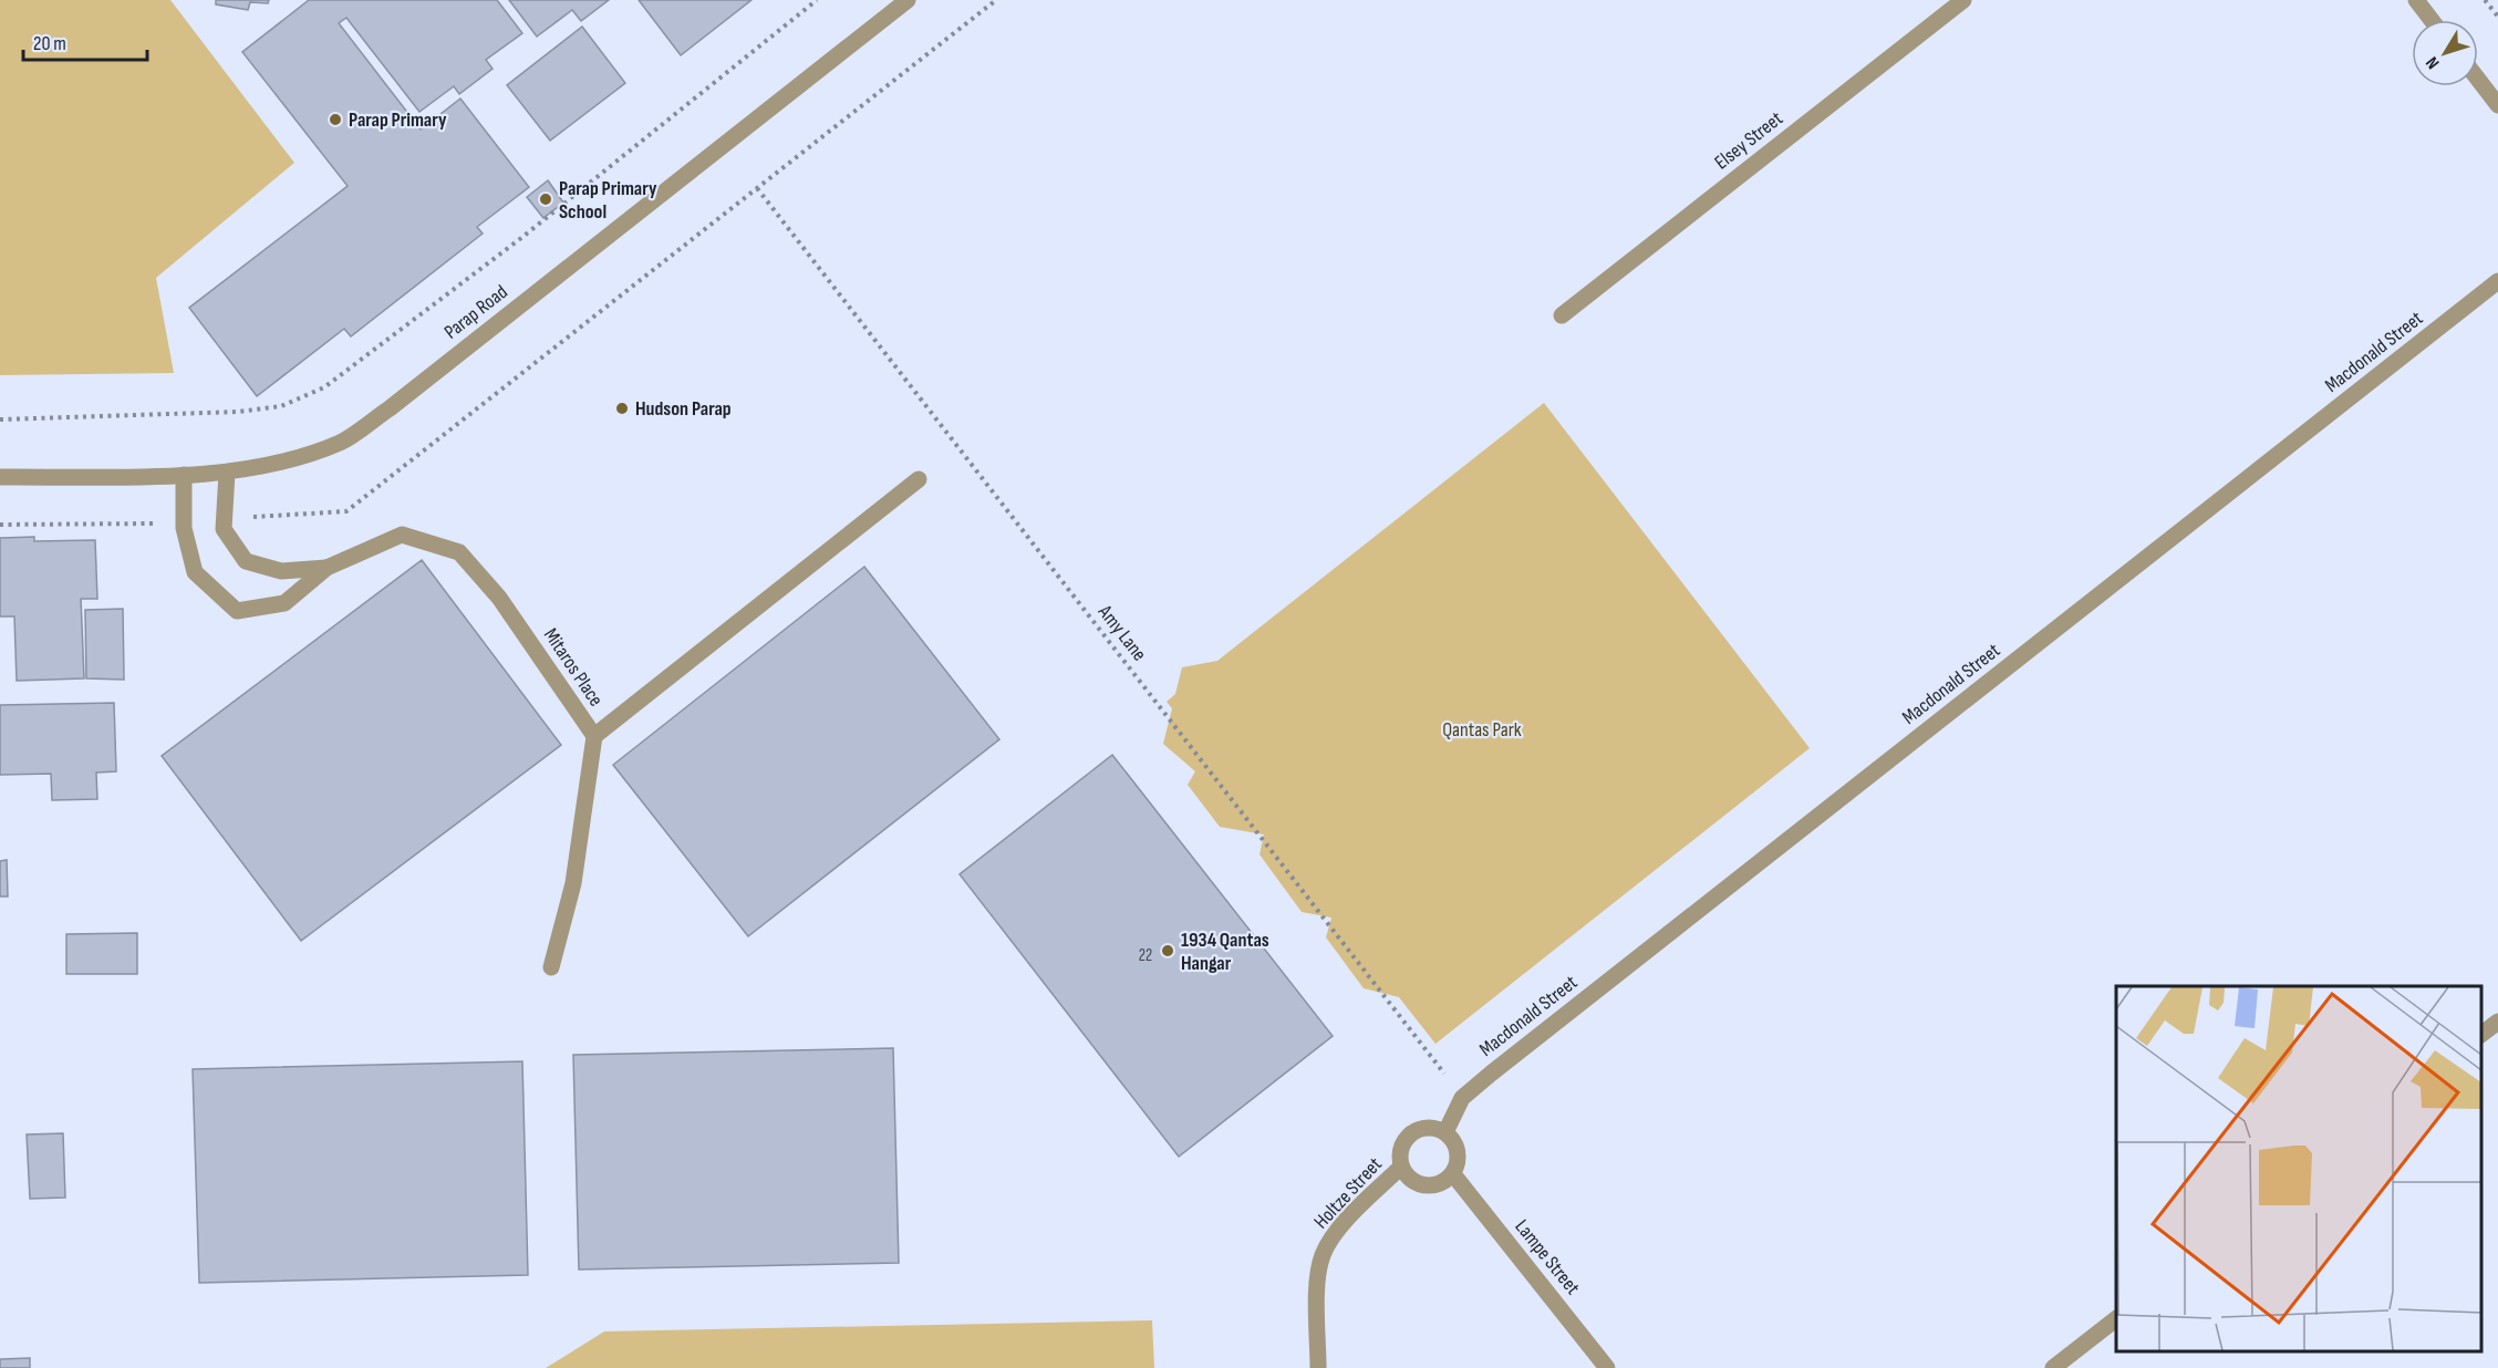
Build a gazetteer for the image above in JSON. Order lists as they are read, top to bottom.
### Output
{
  "streets": {
    "street": [
      "Elsey Street",
      "Parap Road",
      "Macdonald Street",
      "Mitaros Place",
      "Holtze Street",
      "Lampe Street"
    ],
    "path": ["Amy Lane"]
  },
  "crossings": [
    ["Parap Road", "Mitaros Place"],
    ["Macdonald Street", "Amy Lane"],
    ["Macdonald Street", "Holtze Street"],
    ["Macdonald Street", "Lampe Street"],
    ["Holtze Street", "Lampe Street"]
  ],
  "parks": ["Qantas Park"],
  "places": [
    "Parap Primary",
    "Parap Primary School",
    "Hudson Parap",
    "1934 Qantas Hangar"
  ],
  "house_numbers": ["22"],
  "scale_bar": "20 m",
  "north": "bottom left"
}
